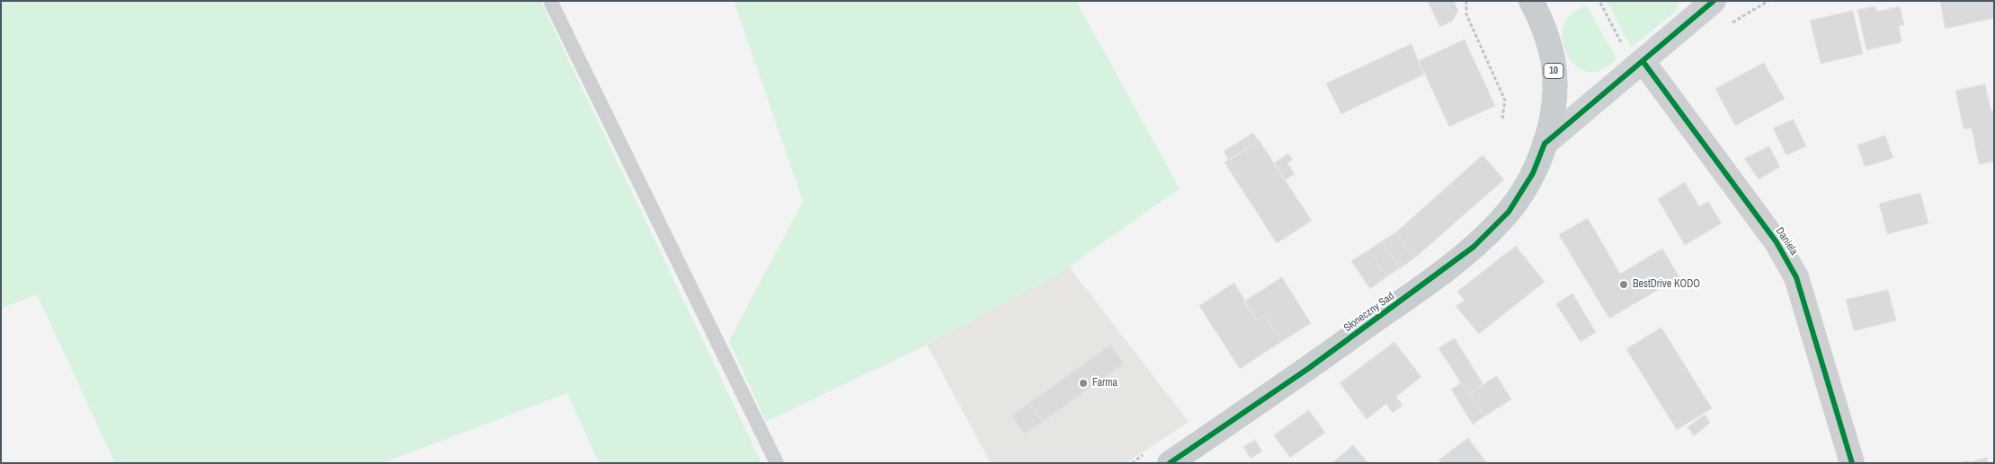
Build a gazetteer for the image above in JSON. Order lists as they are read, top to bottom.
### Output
{
  "streets": {
    "main road": ["10", "Słoneczny Sad"],
    "street": ["Daniela"]
  },
  "places": ["BestDrive KODO", "Farma"]
}
